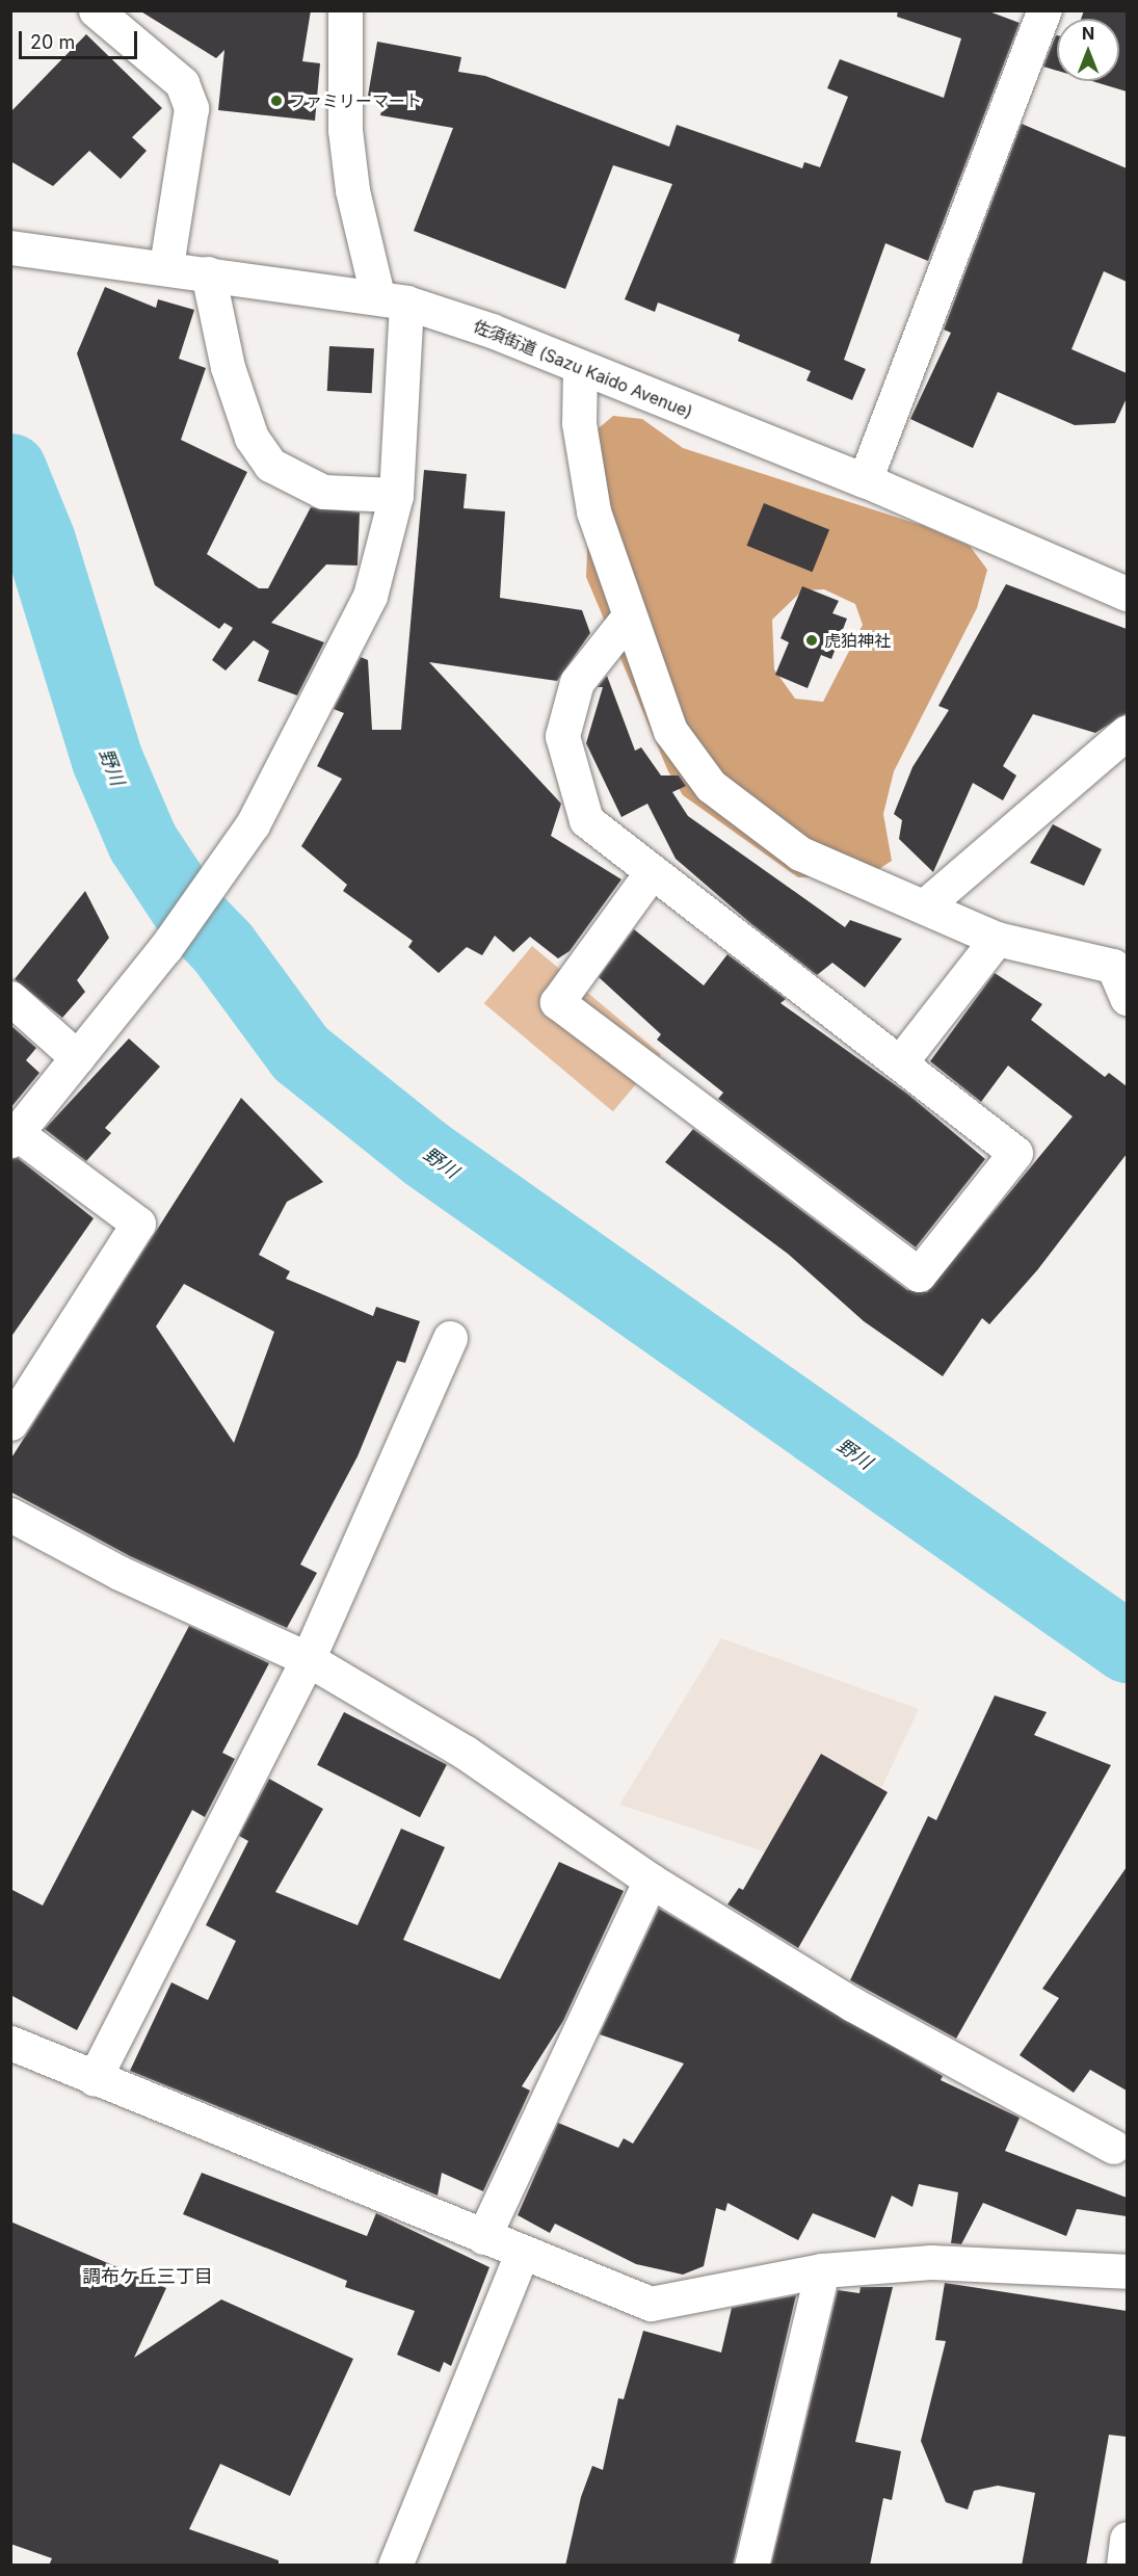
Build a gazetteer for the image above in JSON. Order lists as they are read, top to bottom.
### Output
{
  "streets": {
    "street": ["佐須街道 (Sazu Kaido Avenue)"]
  },
  "districts": ["調布ケ丘三丁目"],
  "water": ["野川"],
  "places": ["ファミリーマート", "虎狛神社"],
  "scale_bar": "20 m",
  "north": "top"
}
